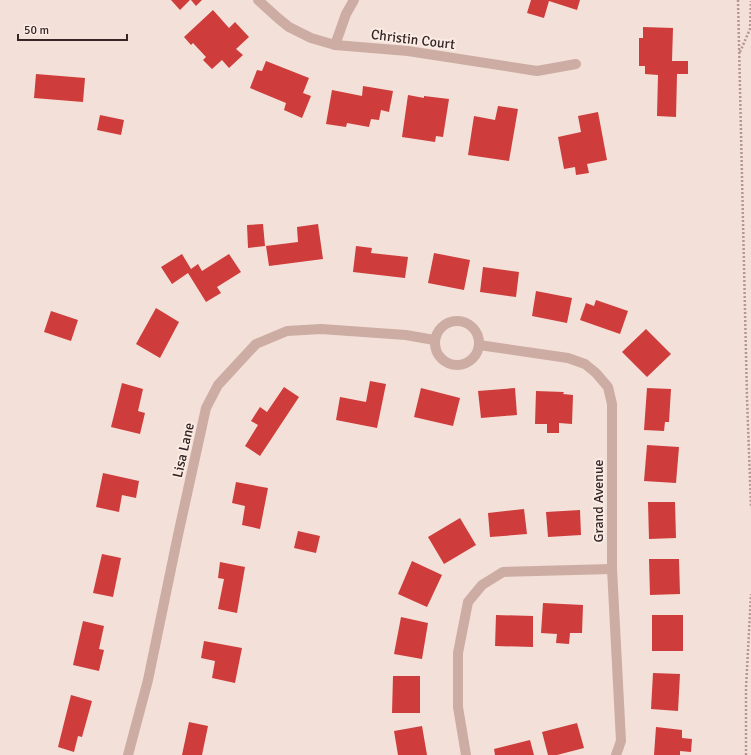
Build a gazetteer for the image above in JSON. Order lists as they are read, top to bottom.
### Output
{
  "streets": {
    "street": ["Christin Court", "Lisa Lane", "Grand Avenue"]
  },
  "crossings": [
    ["Lisa Lane", "Grand Avenue"]
  ],
  "scale_bar": "50 m"
}
